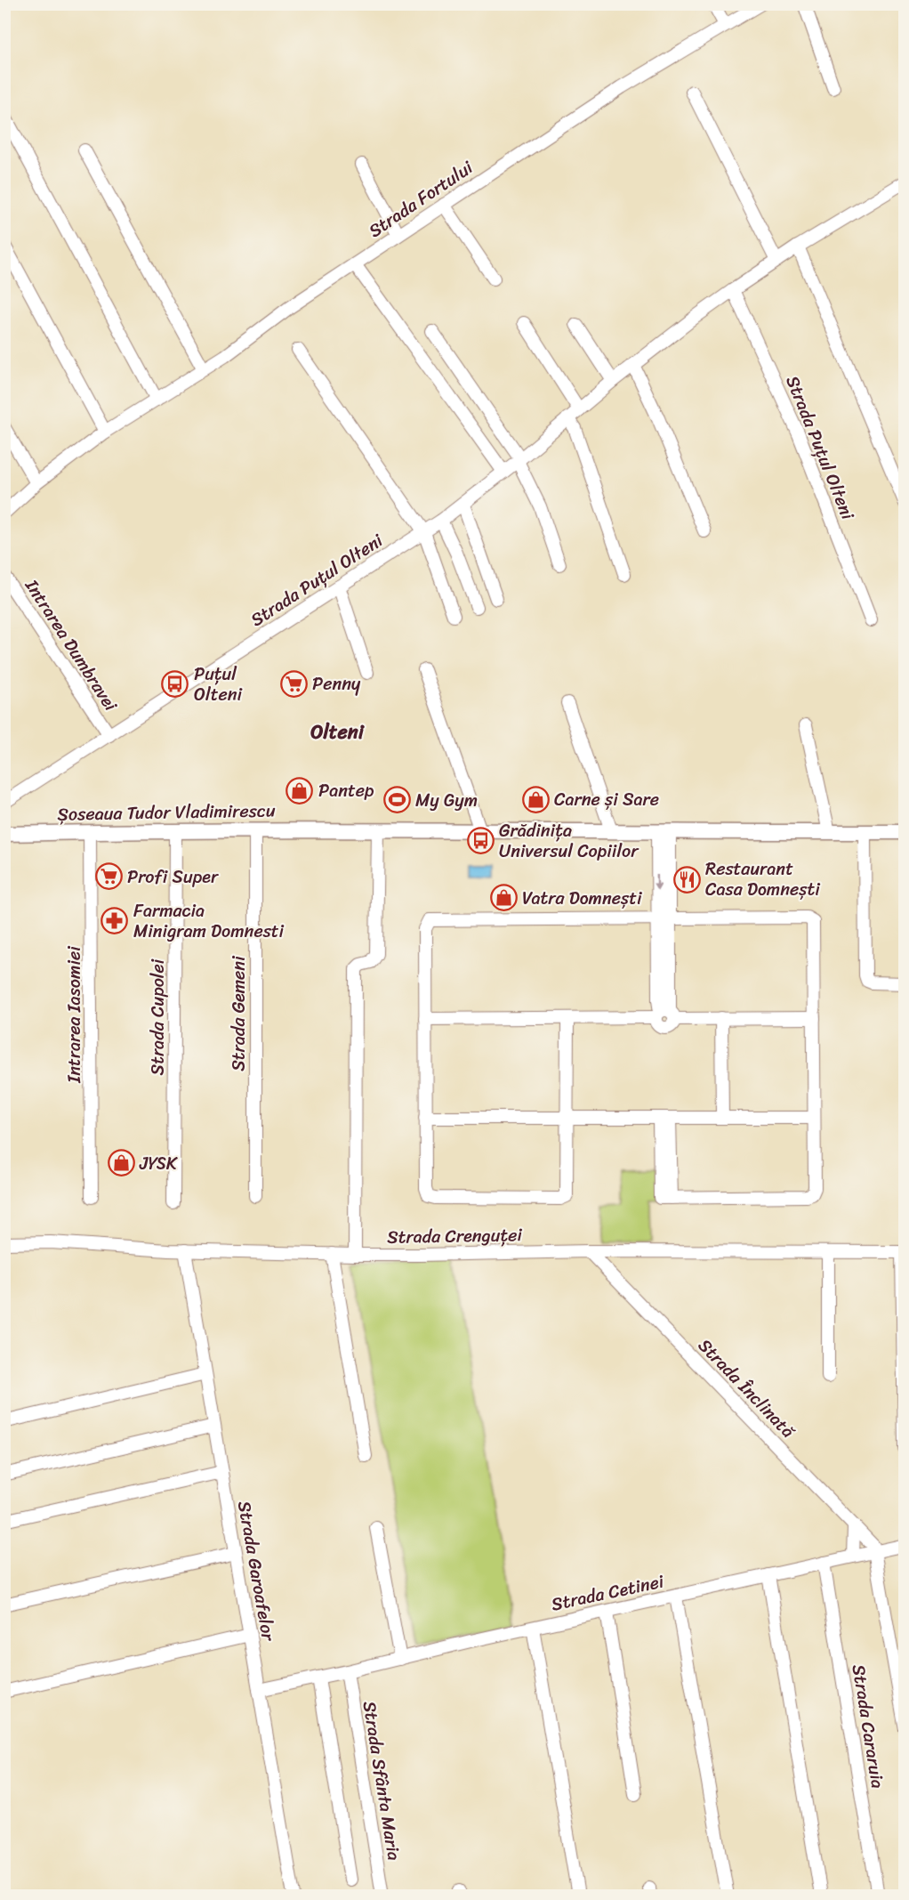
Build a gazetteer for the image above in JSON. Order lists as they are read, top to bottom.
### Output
{
  "streets": {
    "main road": ["Șoseaua Tudor Vladimirescu"],
    "street": [
      "Strada Fortului",
      "Strada Puțul Olteni",
      "Intrarea Dumbravei",
      "Strada Gemeni",
      "Intrarea Iasomiei",
      "Strada Cupolei",
      "Strada Crenguței",
      "Strada Înclinată",
      "Strada Garoafelor",
      "Strada Cetinei",
      "Strada Cararuia",
      "Strada Sfânta Maria"
    ]
  },
  "crossings": [
    ["Strada Puțul Olteni", "Intrarea Dumbravei"],
    ["Șoseaua Tudor Vladimirescu", "Strada Gemeni"],
    ["Șoseaua Tudor Vladimirescu", "Intrarea Iasomiei"],
    ["Șoseaua Tudor Vladimirescu", "Strada Cupolei"],
    ["Strada Crenguței", "Strada Înclinată"],
    ["Strada Crenguței", "Strada Garoafelor"],
    ["Strada Înclinată", "Strada Cetinei"],
    ["Strada Garoafelor", "Strada Cetinei"],
    ["Strada Cetinei", "Strada Cararuia"],
    ["Strada Cetinei", "Strada Sfânta Maria"]
  ],
  "districts": ["Olteni"],
  "places": {
    "supermarket": ["Penny", "Profi Super"],
    "bus stop": ["Puțul Olteni", "Grădinița Universul Copiilor"],
    "shop": [
      "Pantep",
      "Carne și Sare",
      "Vatra Domnești",
      "JYSK"
    ],
    "sports": ["My Gym"],
    "restaurant": ["Restaurant Casa Domnești"],
    "pharmacy": ["Farmacia Minigram Domnesti"]
  }
}
